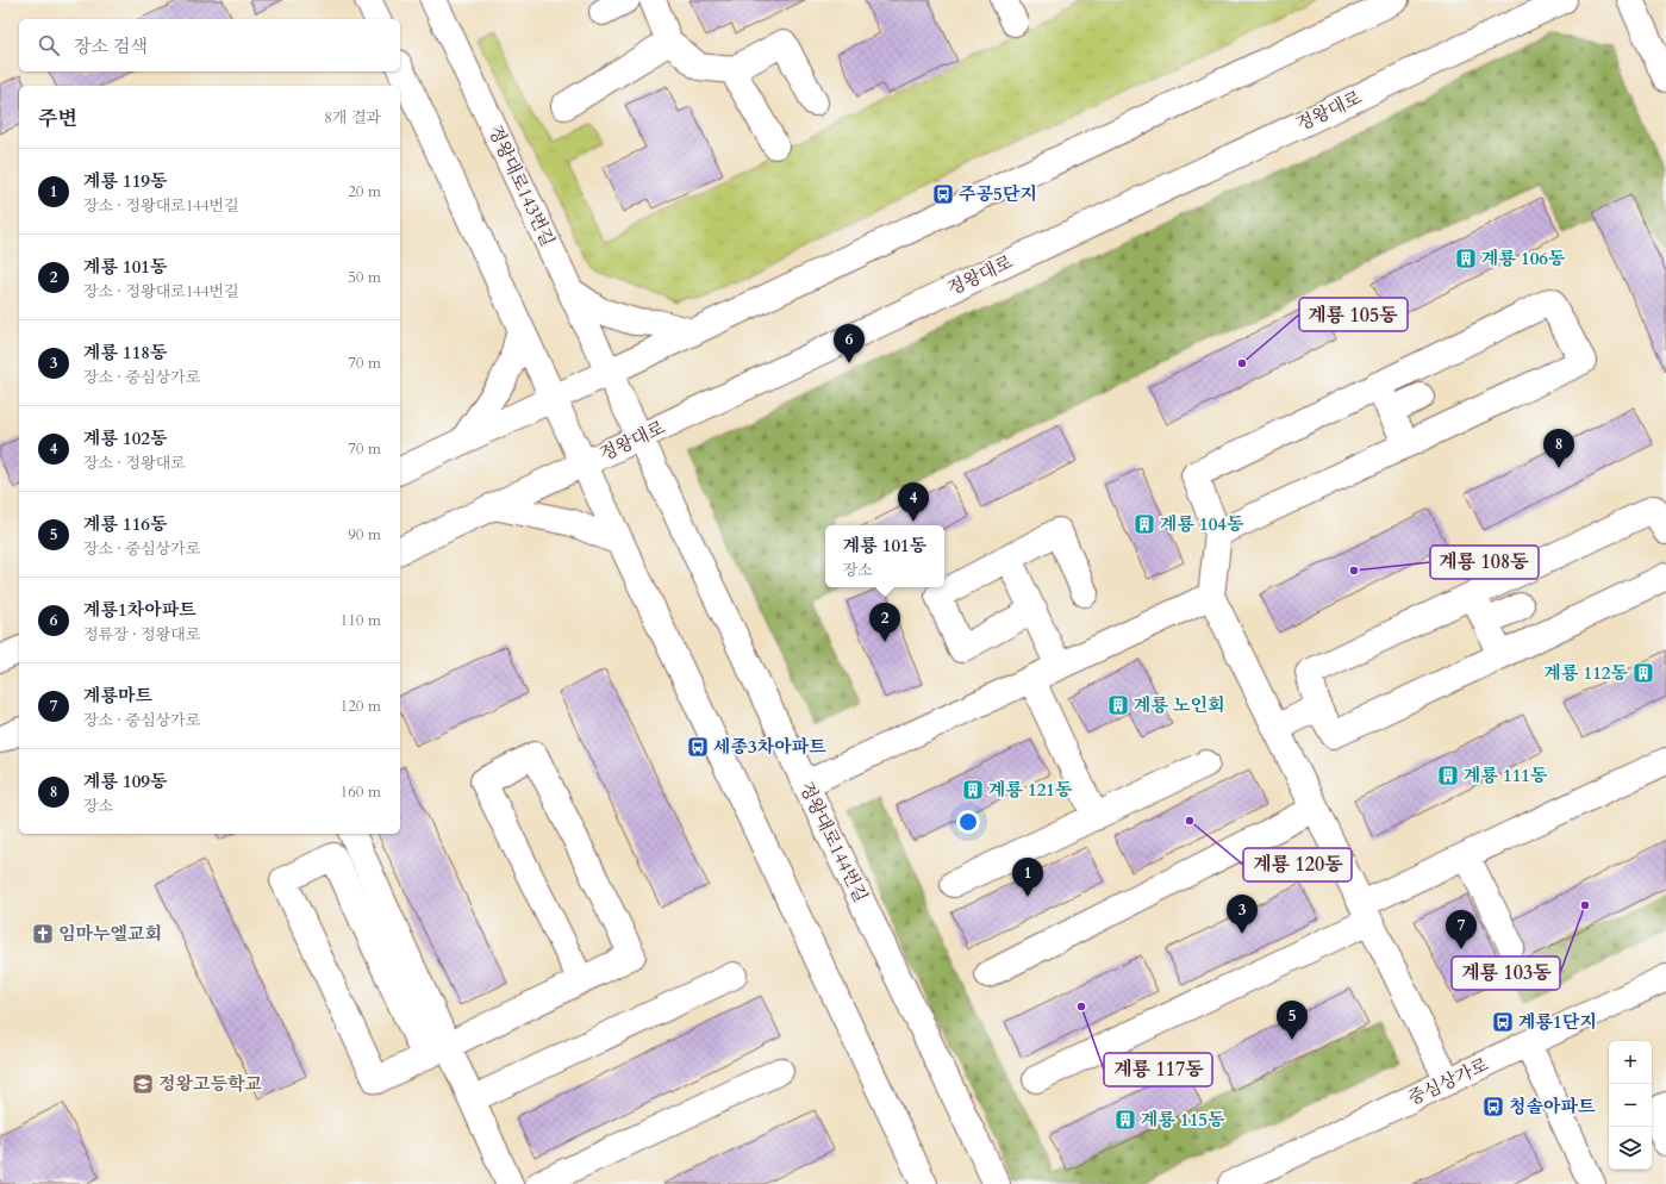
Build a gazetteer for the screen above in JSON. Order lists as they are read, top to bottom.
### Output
{
  "streets": {
    "street": [
      "정왕대로",
      "정왕대로143번길",
      "정왕대로144번길",
      "중심상가로"
    ]
  },
  "crossings": [
    ["정왕대로", "정왕대로144번길"],
    ["정왕대로143번길", "정왕대로144번길"]
  ],
  "places": {
    "bus stop": [
      "주공5단지",
      "세종3차아파트",
      "계룡1단지",
      "청솔아파트"
    ],
    "building": [
      "계룡 106동",
      "계룡 104동",
      "계룡 112동",
      "계룡 노인회",
      "계룡 111동",
      "계룡 121동",
      "계룡 115동"
    ],
    "other": [
      "계룡 105동",
      "계룡 108동",
      "계룡 120동",
      "계룡 103동",
      "계룡 117동"
    ],
    "church": ["임마누엘교회"],
    "school or university": ["정왕고등학교"]
  },
  "page": {
    "search": "장소 검색",
    "heading": ["주변", "8개 결과"],
    "list": [
      {
        "mark": "1",
        "name": "계룡 119동",
        "note": "장소 · 정왕대로144번길",
        "value": "20 m"
      },
      {
        "mark": "2",
        "name": "계룡 101동",
        "note": "장소 · 정왕대로144번길",
        "value": "50 m"
      },
      {
        "mark": "3",
        "name": "계룡 118동",
        "note": "장소 · 중심상가로",
        "value": "70 m"
      },
      {
        "mark": "4",
        "name": "계룡 102동",
        "note": "장소 · 정왕대로",
        "value": "70 m"
      },
      {
        "mark": "5",
        "name": "계룡 116동",
        "note": "장소 · 중심상가로",
        "value": "90 m"
      },
      {
        "mark": "6",
        "name": "계룡1차아파트",
        "note": "정류장 · 정왕대로",
        "value": "110 m"
      },
      {
        "mark": "7",
        "name": "계룡마트",
        "note": "장소 · 중심상가로",
        "value": "120 m"
      },
      {
        "mark": "8",
        "name": "계룡 109동",
        "note": "장소",
        "value": "160 m"
      }
    ],
    "pins": [
      "6",
      "8",
      "4",
      "2",
      "1",
      "3",
      "7",
      "5"
    ],
    "popup": ["계룡 101동", "장소"],
    "map_buttons": ["+", "−"]
  }
}
